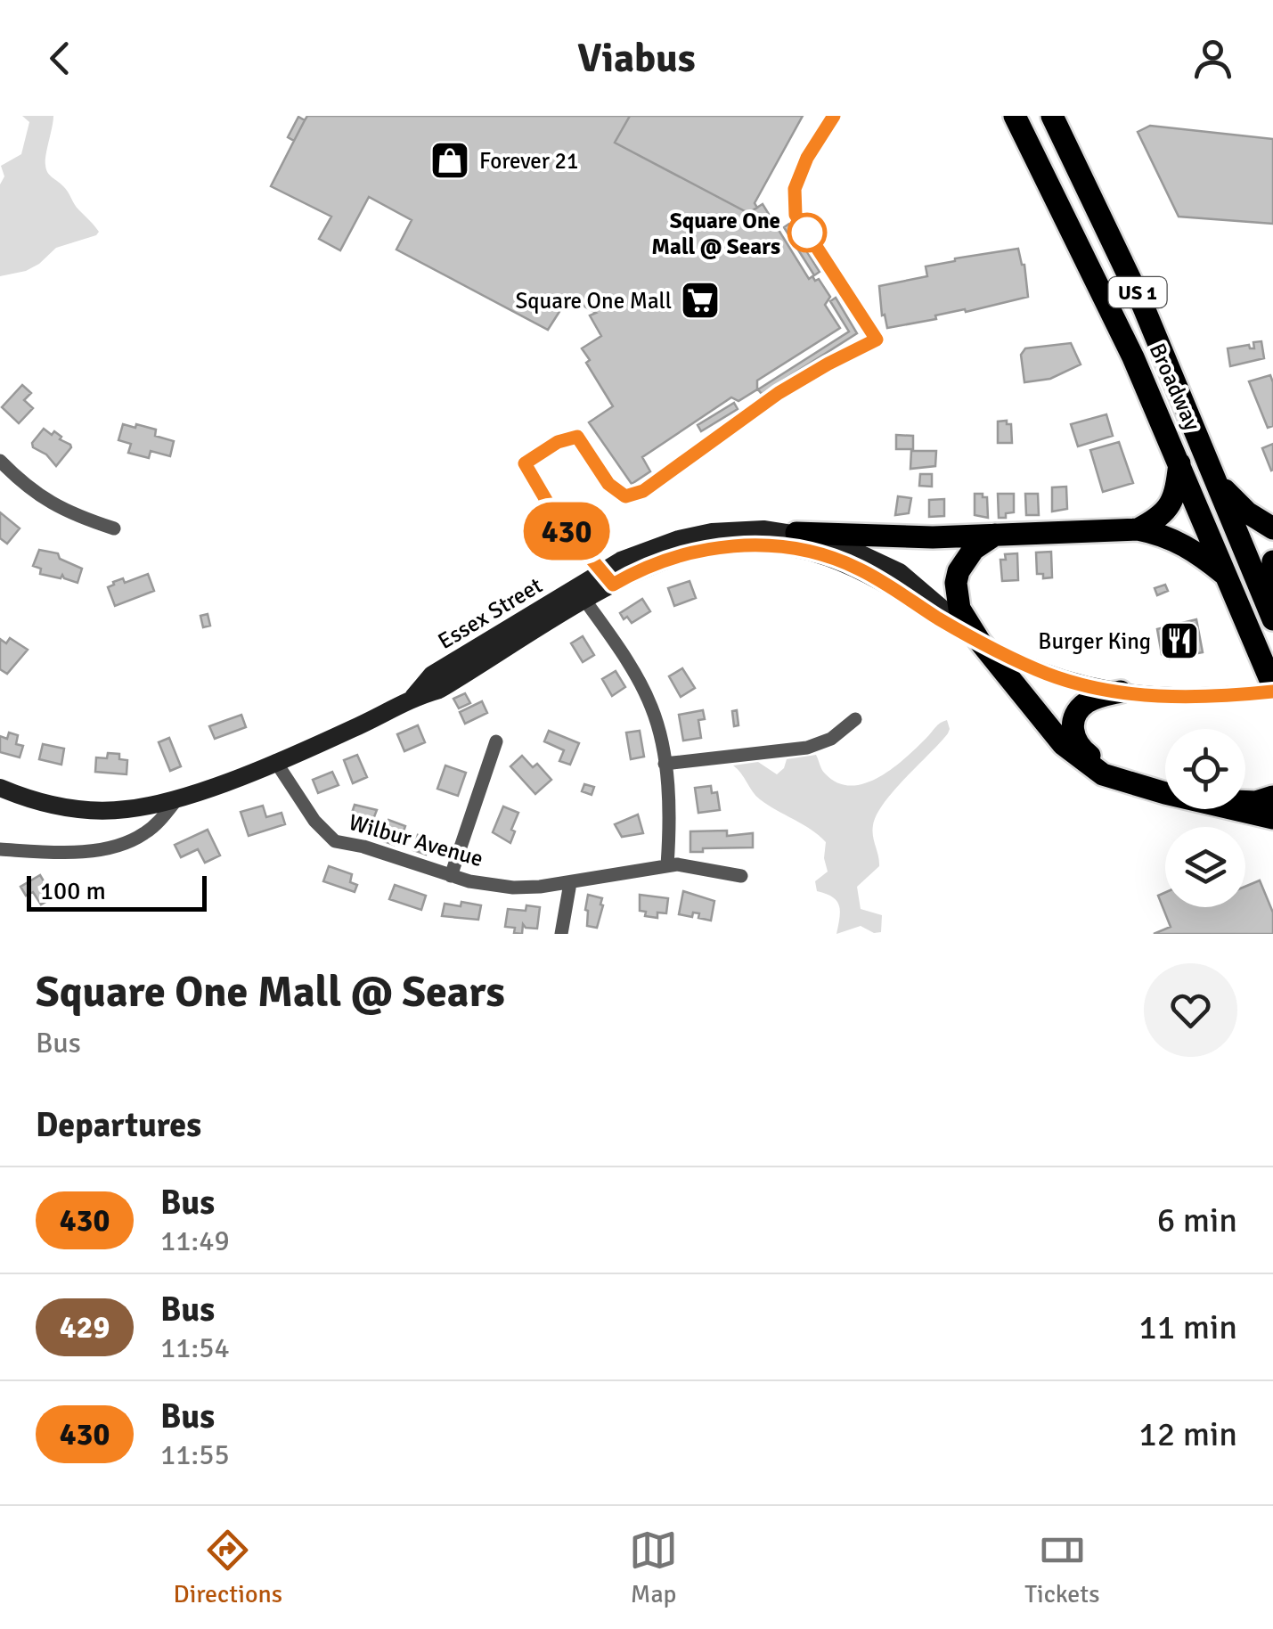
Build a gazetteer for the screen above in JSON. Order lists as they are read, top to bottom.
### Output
{
  "streets": {
    "highway": ["US 1", "Broadway"],
    "main road": ["Essex Street"],
    "street": ["Wilbur Avenue"]
  },
  "crossings": [
    ["Broadway", "Essex Street"],
    ["Essex Street", "Wilbur Avenue"]
  ],
  "places": {
    "shop": ["Forever 21"],
    "other": ["Square One Mall @ Sears"],
    "supermarket": ["Square One Mall"],
    "restaurant": ["Burger King"]
  },
  "lines": ["bus line 430"],
  "scale_bar": "100 m",
  "page": {
    "header": "Viabus",
    "on_map": "430",
    "scale": "100 m",
    "heading": [
      ["Square One Mall @ Sears", "Bus"],
      "Departures"
    ],
    "list": [
      {
        "mark": "430",
        "name": "Bus",
        "note": "11:49",
        "value": "6 min"
      },
      {
        "mark": "429",
        "name": "Bus",
        "note": "11:54",
        "value": "11 min"
      },
      {
        "mark": "430",
        "name": "Bus",
        "note": "11:55",
        "value": "12 min"
      }
    ],
    "tabs": ["Directions", "Map", "Tickets"]
  }
}
